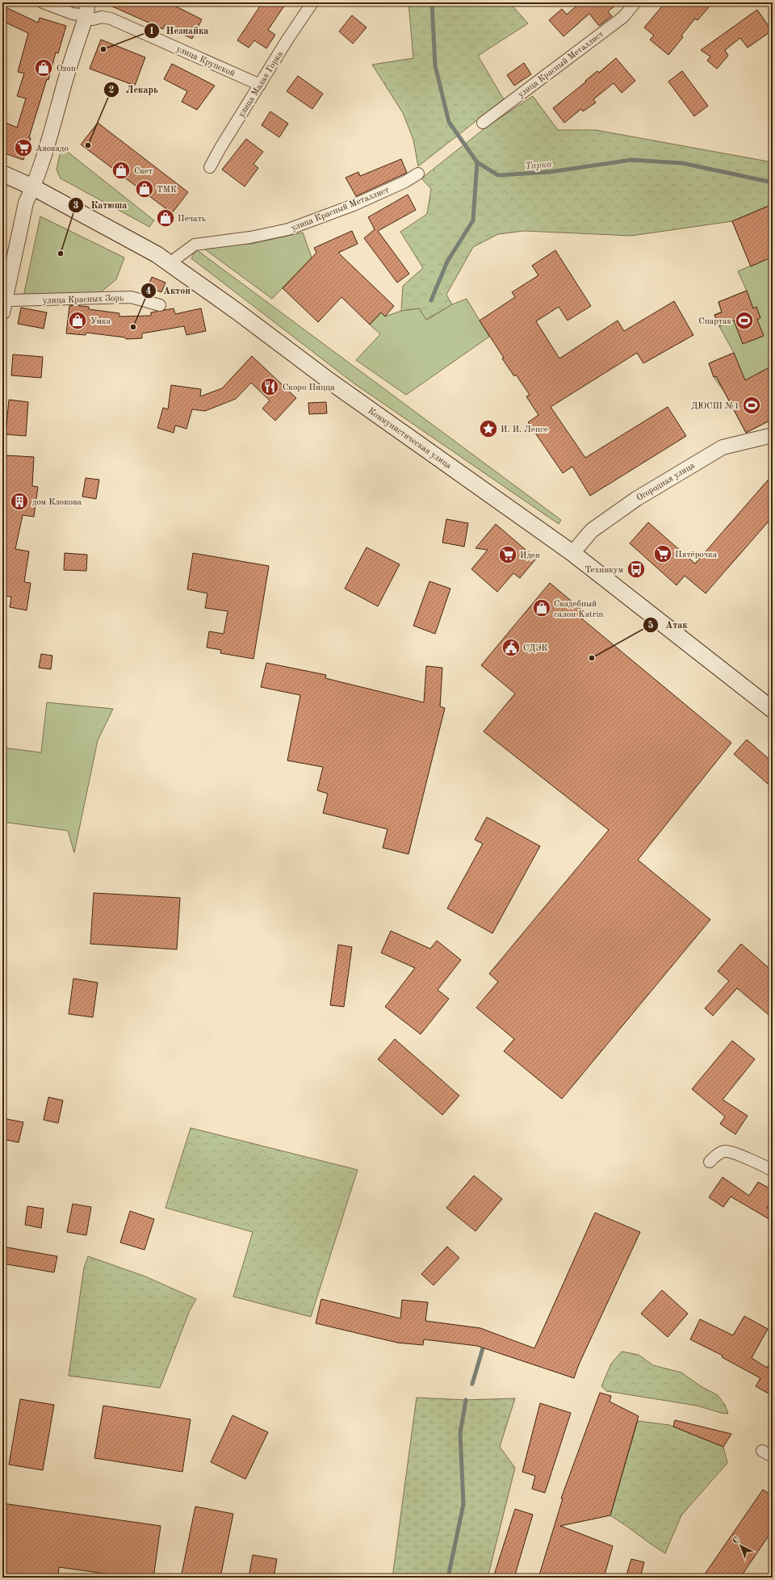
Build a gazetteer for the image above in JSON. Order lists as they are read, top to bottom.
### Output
{
  "streets": {
    "main road": ["Коммунистическая улица"],
    "street": [
      "улица Крупской",
      "улица Красный Металлист",
      "улица Малая Горка",
      "улица Красных Зорь",
      "Огородная улица"
    ]
  },
  "crossings": [
    ["улица Крупской", "улица Малая Горка"],
    ["улица Красный Металлист", "Коммунистическая улица"],
    ["Коммунистическая улица", "Огородная улица"]
  ],
  "water": ["Тарка"],
  "places": {
    "other": [
      "Незнайка",
      "Лекарь",
      "Катюша",
      "Актон",
      "Атак"
    ],
    "shop": [
      "Ozon",
      "Свет",
      "ТМК",
      "Печать",
      "Умка",
      "Свадебный салон Katrin"
    ],
    "supermarket": ["Авокадо", "Пятёрочка", "Идея"],
    "sports": ["Спартак", "ДЮСШ №1"],
    "restaurant": ["Скоро Пицца"],
    "place": ["И. И. Лепсе"],
    "building": ["дом Клокова"],
    "bus stop": ["Техникум"],
    "public building": ["СДЭК"]
  },
  "north": "top left"
}
